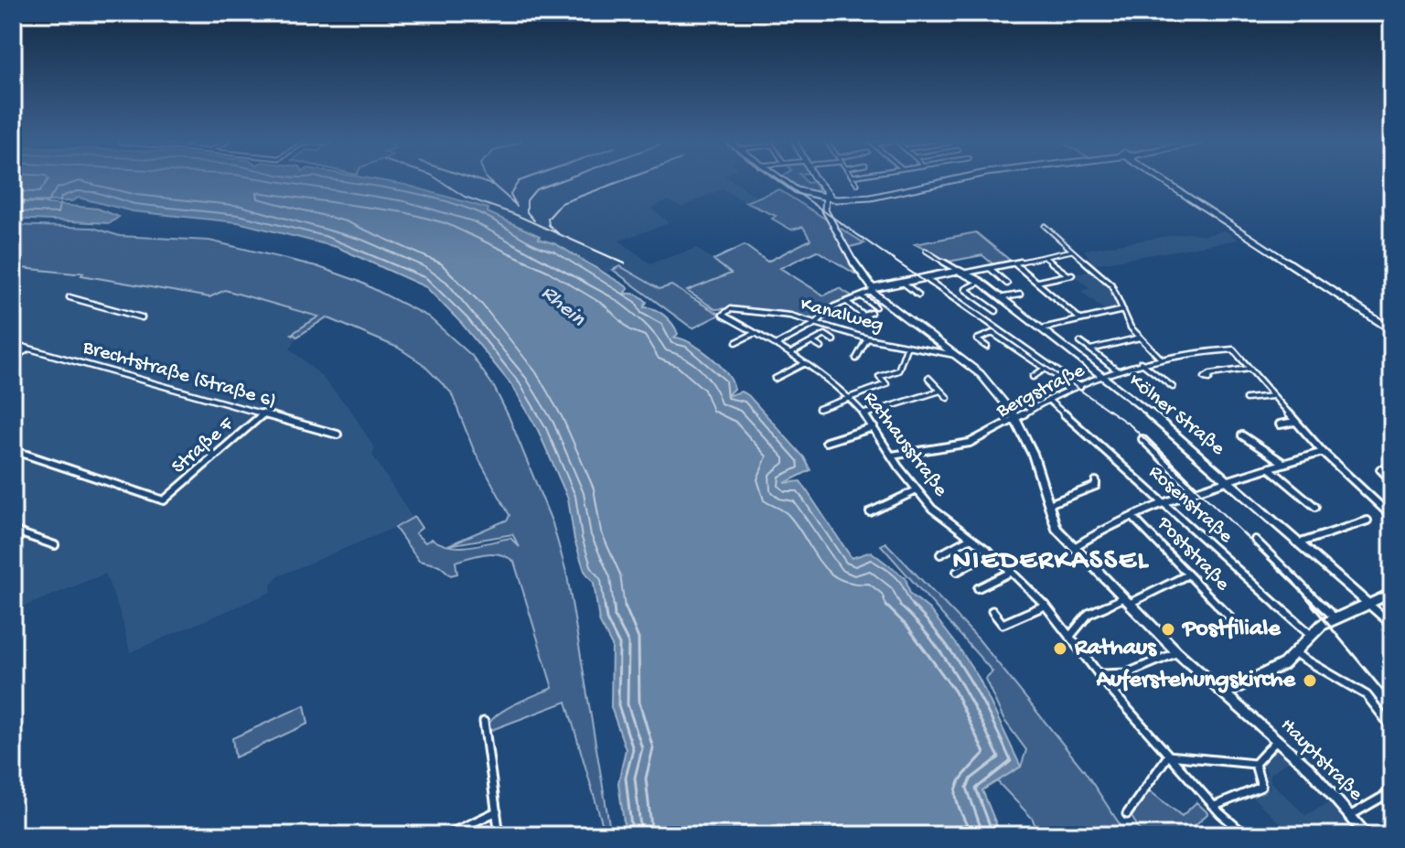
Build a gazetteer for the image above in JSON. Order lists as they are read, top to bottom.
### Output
{
  "streets": {
    "street": [
      "Kanalweg",
      "Brechtstraße (Straße 6)",
      "Bergstraße",
      "Kölner Straße",
      "Rathausstraße",
      "Straße F",
      "Rosenstraße",
      "Poststraße",
      "Hauptstraße"
    ]
  },
  "crossings": [
    ["Kanalweg", "Rathausstraße"],
    ["Kanalweg", "Hauptstraße"],
    ["Brechtstraße (Straße 6)", "Straße F"],
    ["Bergstraße", "Kölner Straße"],
    ["Bergstraße", "Rathausstraße"],
    ["Bergstraße", "Rosenstraße"],
    ["Bergstraße", "Hauptstraße"]
  ],
  "districts": ["NIEDERKASSEL"],
  "water": ["Rhein"],
  "places": ["Postfiliale", "Rathaus", "Auferstehungskirche"]
}
